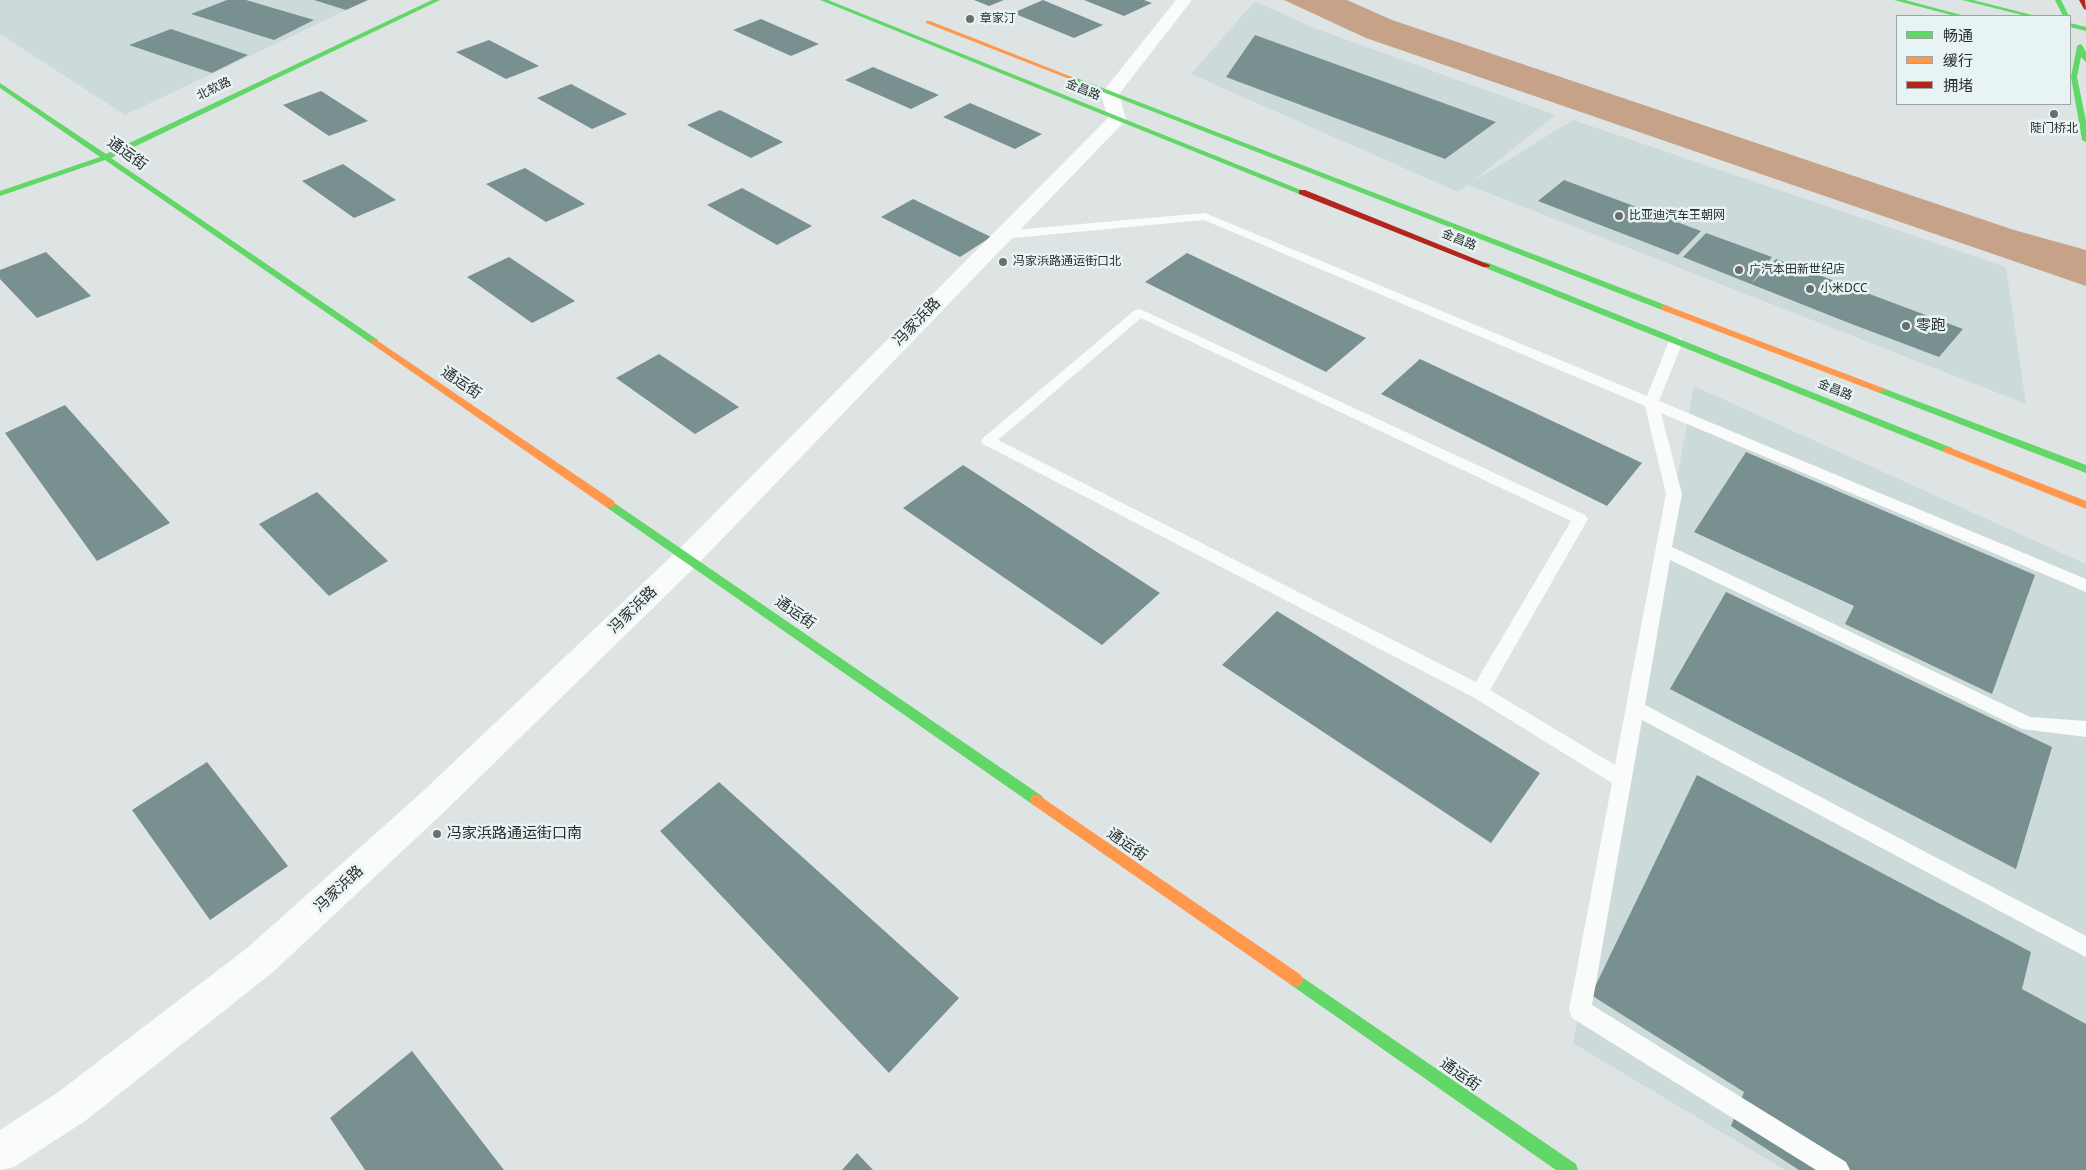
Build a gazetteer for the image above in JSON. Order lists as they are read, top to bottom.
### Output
{
  "streets": {
    "main road": ["北软路", "金昌路", "通运街"],
    "street": ["冯家浜路"]
  },
  "crossings": [
    ["北软路", "通运街"],
    ["金昌路", "冯家浜路"],
    ["通运街", "冯家浜路"]
  ],
  "places": [
    "章家汀",
    "陡门桥北",
    "比亚迪汽车王朝网",
    "冯家浜路通运街口北",
    "广汽本田新世纪店",
    "小米DCC",
    "零跑",
    "冯家浜路通运街口南"
  ],
  "legend": ["畅通", "缓行", "拥堵"]
}
